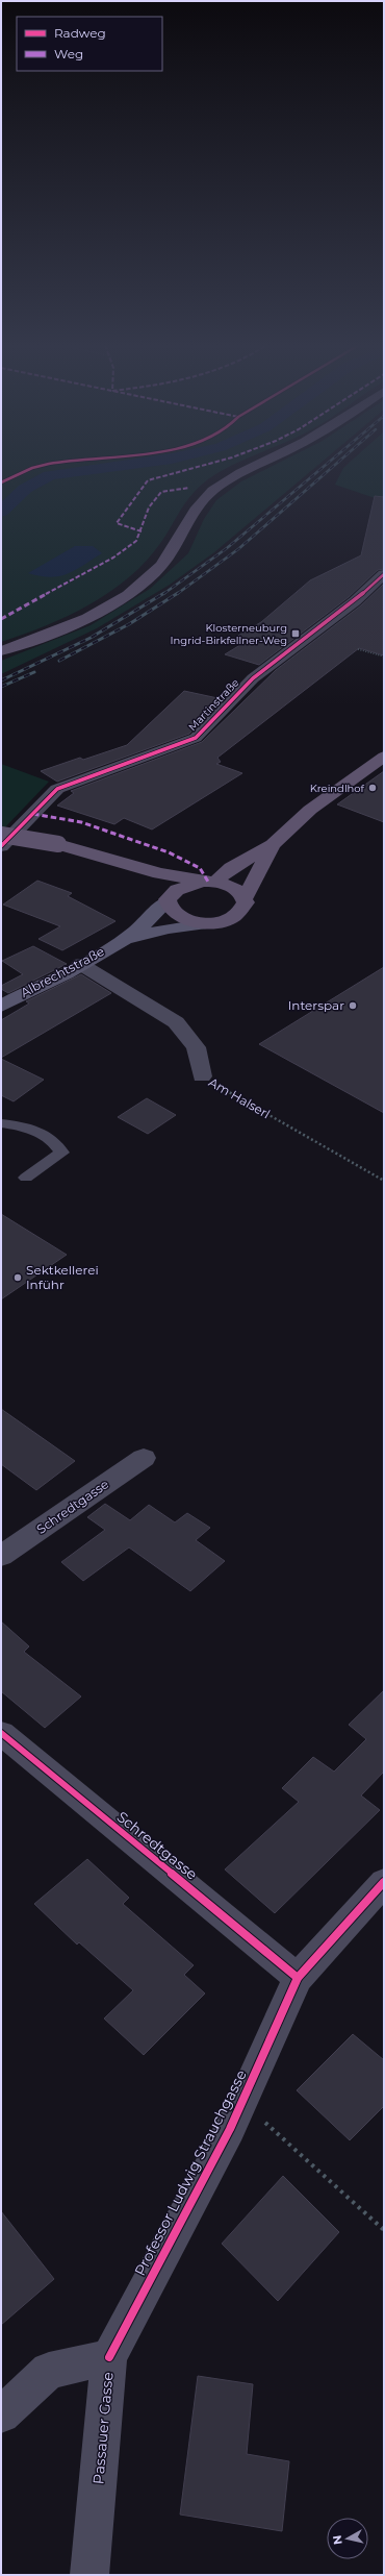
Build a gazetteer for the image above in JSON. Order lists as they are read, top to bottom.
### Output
{
  "streets": {
    "main road": ["Albrechtstraße"],
    "street": [
      "Martinstraße",
      "Am Halserl",
      "Schredtgasse",
      "Professor Ludwig Strauchgasse",
      "Passauer Gasse"
    ]
  },
  "crossings": [
    ["Albrechtstraße", "Am Halserl"],
    ["Schredtgasse", "Professor Ludwig Strauchgasse"],
    ["Professor Ludwig Strauchgasse", "Passauer Gasse"]
  ],
  "places": {
    "transit": ["Klosterneuburg Ingrid-Birkfellner-Weg"],
    "other": ["Kreindlhof", "Interspar", "Sektkellerei Inführ"]
  },
  "legend": ["Radweg", "Weg"],
  "north": "left"
}
